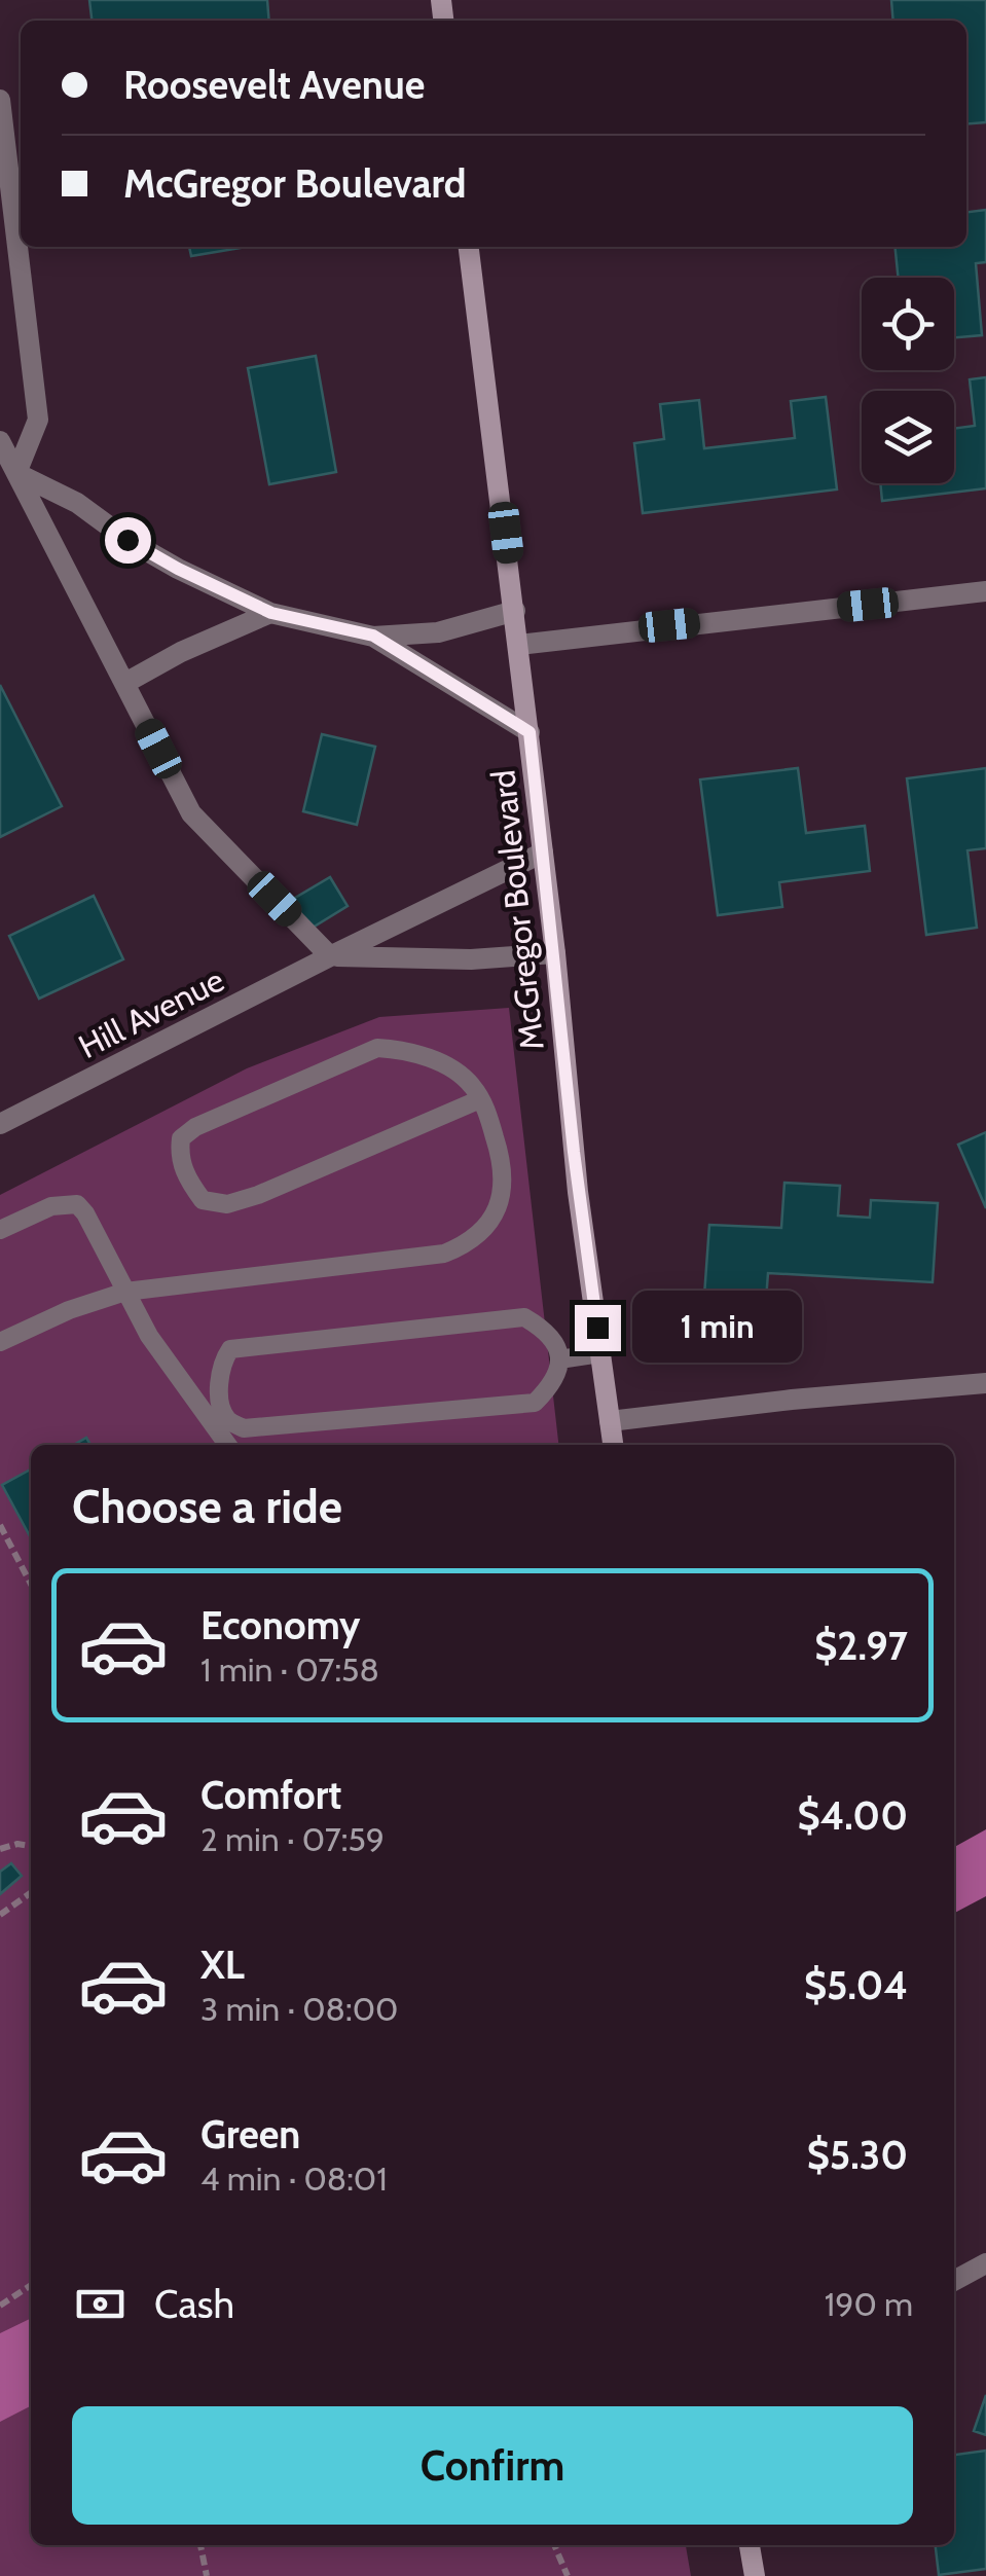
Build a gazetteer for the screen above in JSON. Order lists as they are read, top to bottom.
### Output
{
  "streets": {
    "main road": ["McGregor Boulevard"],
    "street": ["Hill Avenue"]
  },
  "crossings": [
    ["McGregor Boulevard", "Hill Avenue"]
  ],
  "page": {
    "banner": ["Roosevelt Avenue", "McGregor Boulevard"],
    "bubble": "1 min",
    "heading": "Choose a ride",
    "list": [
      {
        "name": "Economy",
        "note": "1 min · 07:58",
        "value": "$2.97"
      },
      {
        "name": "Comfort",
        "note": "2 min · 07:59",
        "value": "$4.00"
      },
      {
        "name": "XL",
        "note": "3 min · 08:00",
        "value": "$5.04"
      },
      {
        "name": "Green",
        "note": "4 min · 08:01",
        "value": "$5.30"
      }
    ],
    "pay": ["Cash", "190 m"],
    "buttons": "Confirm"
  }
}
